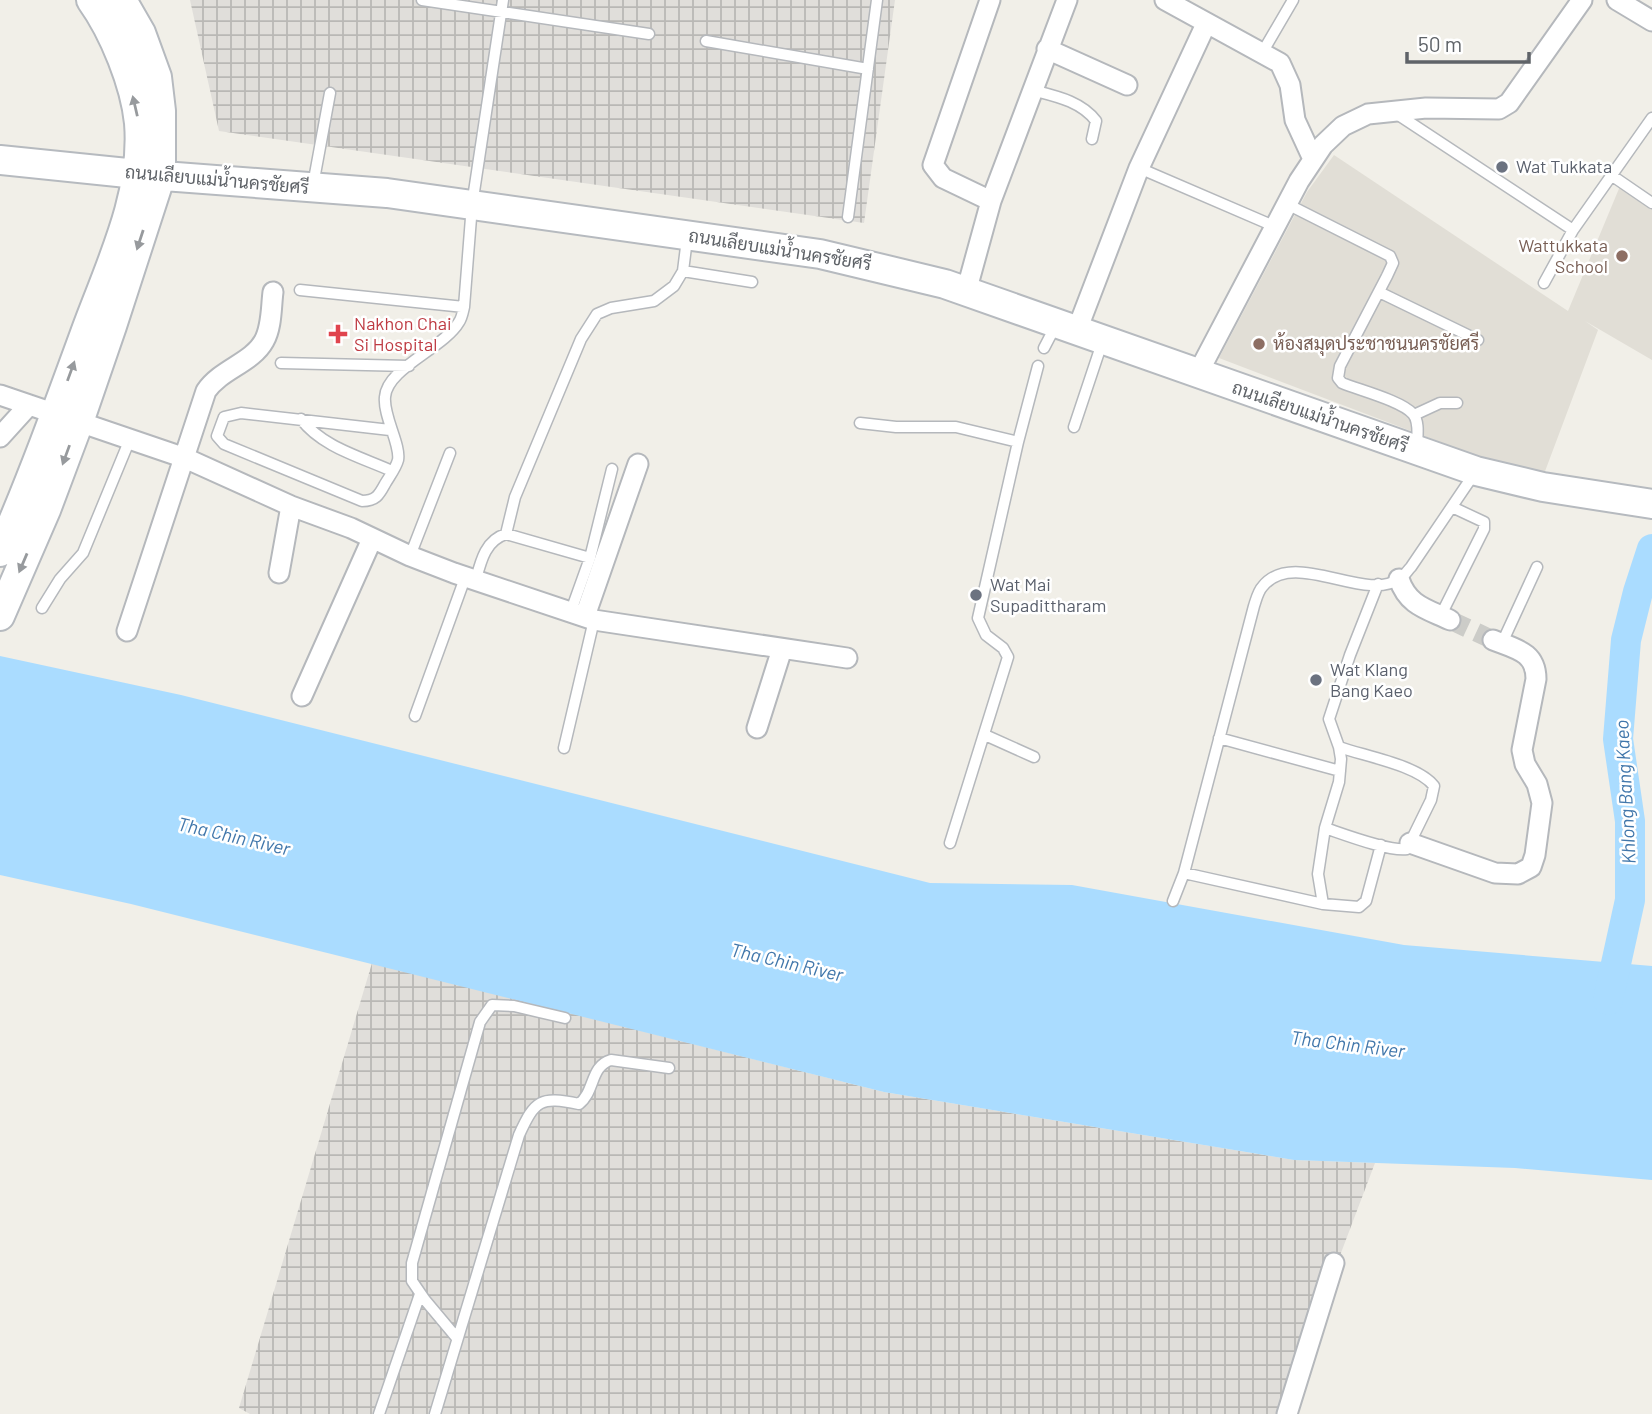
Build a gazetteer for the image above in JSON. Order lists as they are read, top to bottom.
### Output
{
  "streets": {
    "main road": ["ถนนเลียบแม่น้ำนครชัยศรี"]
  },
  "water": ["Khlong Bang Kaeo", "Tha Chin River"],
  "places": {
    "other": [
      "Wat Tukkata",
      "Wattukkata School",
      "ห้องสมุดประชาชนนครชัยศรี",
      "Wat Mai Supadittharam",
      "Wat Klang Bang Kaeo"
    ],
    "health": ["Nakhon Chai Si Hospital"]
  },
  "scale_bar": "50 m"
}
